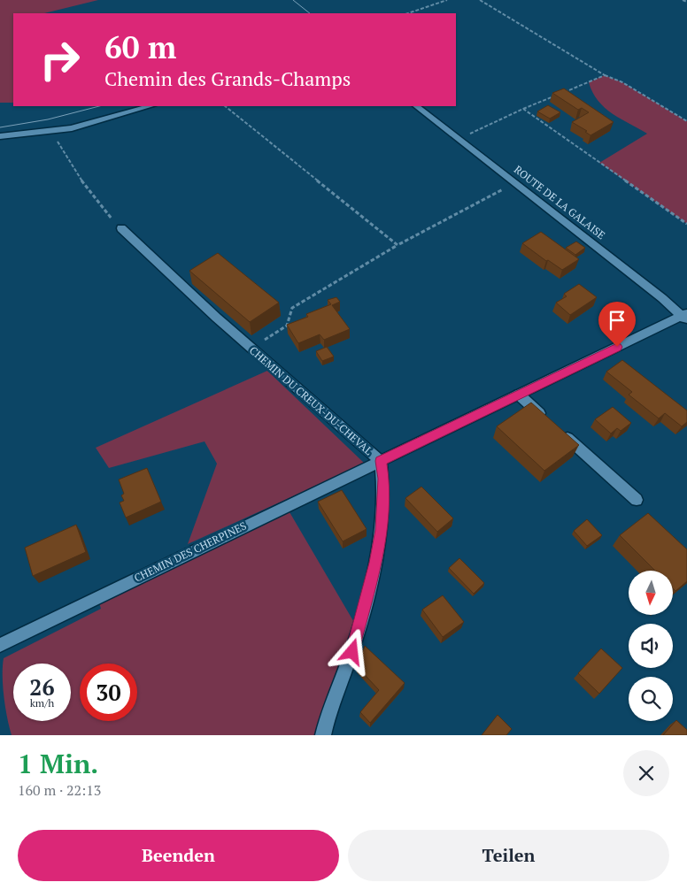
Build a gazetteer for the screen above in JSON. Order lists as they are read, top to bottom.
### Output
{
  "streets": {
    "street": ["ROUTE DE LA GALAISE", "CHEMIN DU CREUX-DU-CHEVAL", "CHEMIN DES CHERPINES"]
  },
  "crossings": [
    ["ROUTE DE LA GALAISE", "CHEMIN DES CHERPINES"],
    ["CHEMIN DU CREUX-DU-CHEVAL", "CHEMIN DES CHERPINES"]
  ],
  "north": "bottom",
  "page": {
    "turn": ["60 m", "Chemin des Grands-Champs"],
    "speed": "26 km/h",
    "limit": "30",
    "heading": ["1 Min.", "160 m · 22:13"],
    "buttons": ["Beenden", "Teilen"]
  }
}
